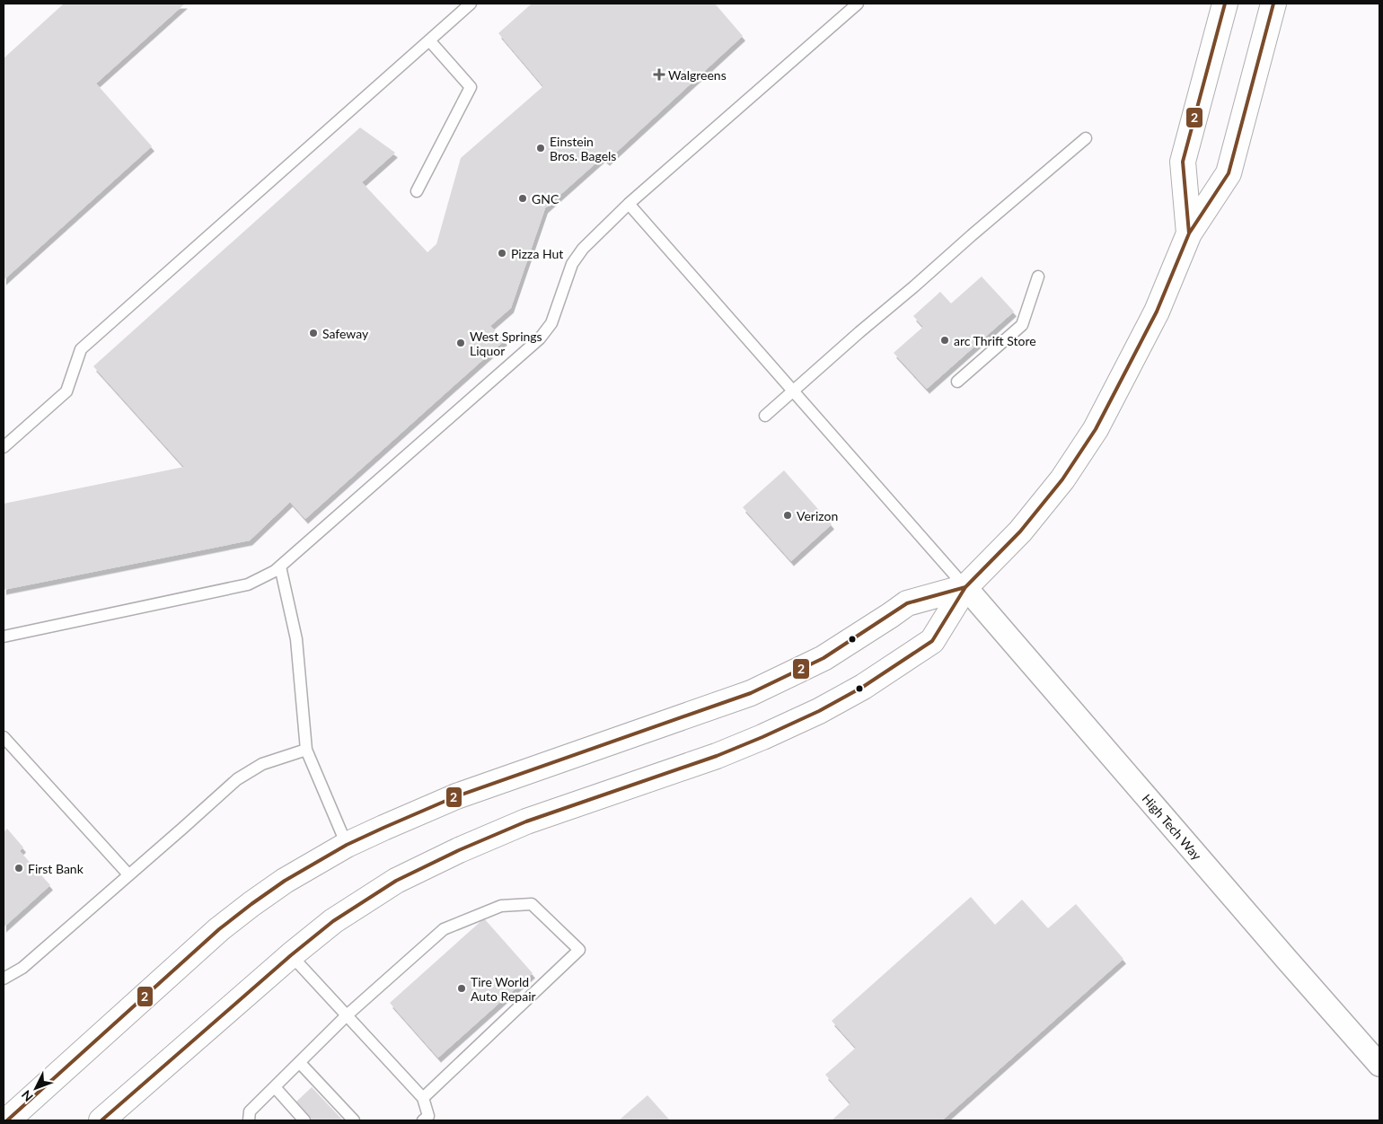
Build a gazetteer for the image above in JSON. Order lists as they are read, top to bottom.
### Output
{
  "streets": {
    "street": ["High Tech Way"]
  },
  "places": {
    "health": ["Walgreens"],
    "other": [
      "Einstein Bros. Bagels",
      "GNC",
      "Pizza Hut",
      "Safeway",
      "arc Thrift Store",
      "West Springs Liquor",
      "Verizon",
      "First Bank",
      "Tire World Auto Repair"
    ]
  },
  "lines": ["transit line 2"],
  "north": "bottom left"
}
